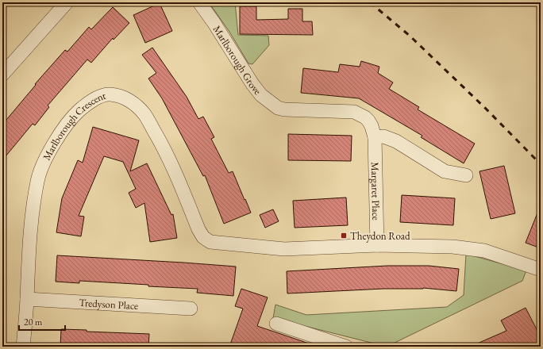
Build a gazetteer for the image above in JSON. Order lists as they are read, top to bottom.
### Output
{
  "streets": {
    "street": [
      "Marlborough Grove",
      "Marlborough Crescent",
      "Margaret Place",
      "Tredyson Place"
    ]
  },
  "crossings": [
    ["Marlborough Grove", "Margaret Place"],
    ["Marlborough Crescent", "Margaret Place"],
    ["Marlborough Crescent", "Tredyson Place"]
  ],
  "places": {
    "transit": ["Theydon Road"]
  },
  "scale_bar": "20 m"
}
